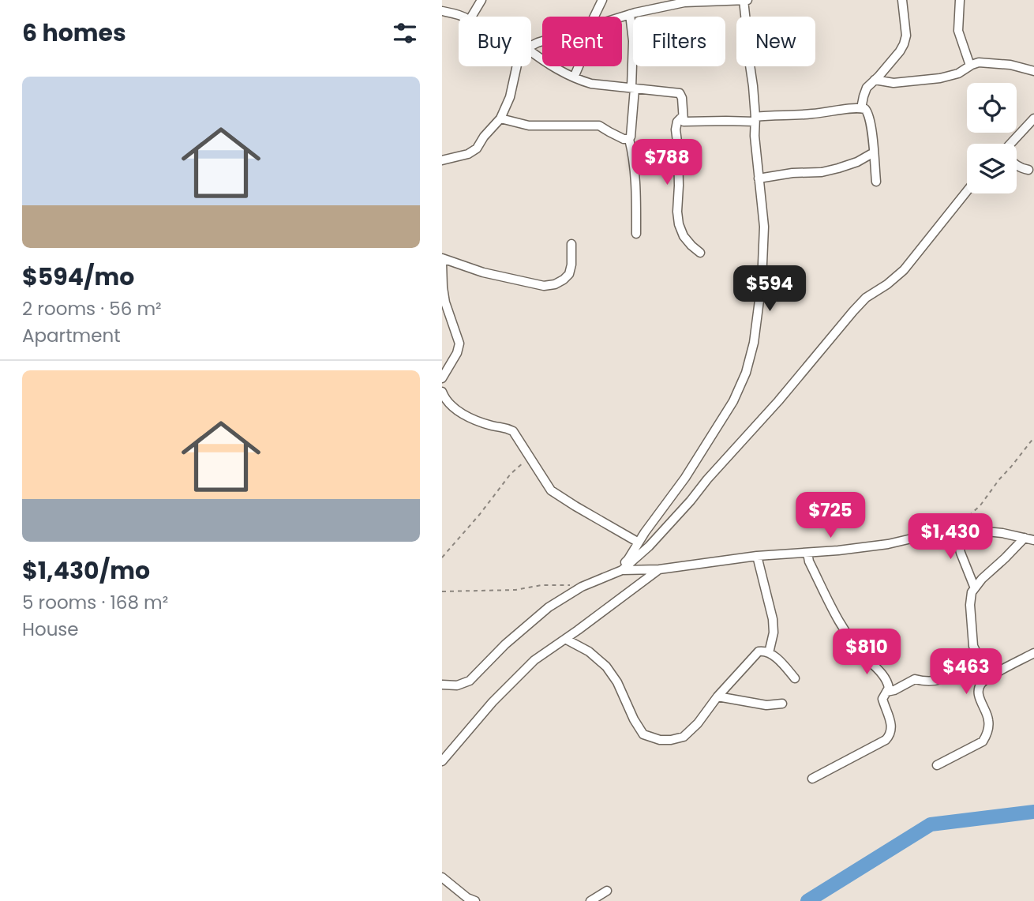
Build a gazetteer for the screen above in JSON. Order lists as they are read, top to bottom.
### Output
{
  "page": {
    "heading": "6 homes",
    "chip": [
      "Buy",
      "Rent",
      "Filters",
      "New"
    ],
    "list": [
      {
        "name": "$594/mo",
        "note": "2 rooms · 56 m² · Apartment"
      },
      {
        "name": "$1,430/mo",
        "note": "5 rooms · 168 m² · House"
      }
    ],
    "price": [
      "$788",
      "$594",
      "$725",
      "$1,430",
      "$810",
      "$463"
    ]
  }
}
